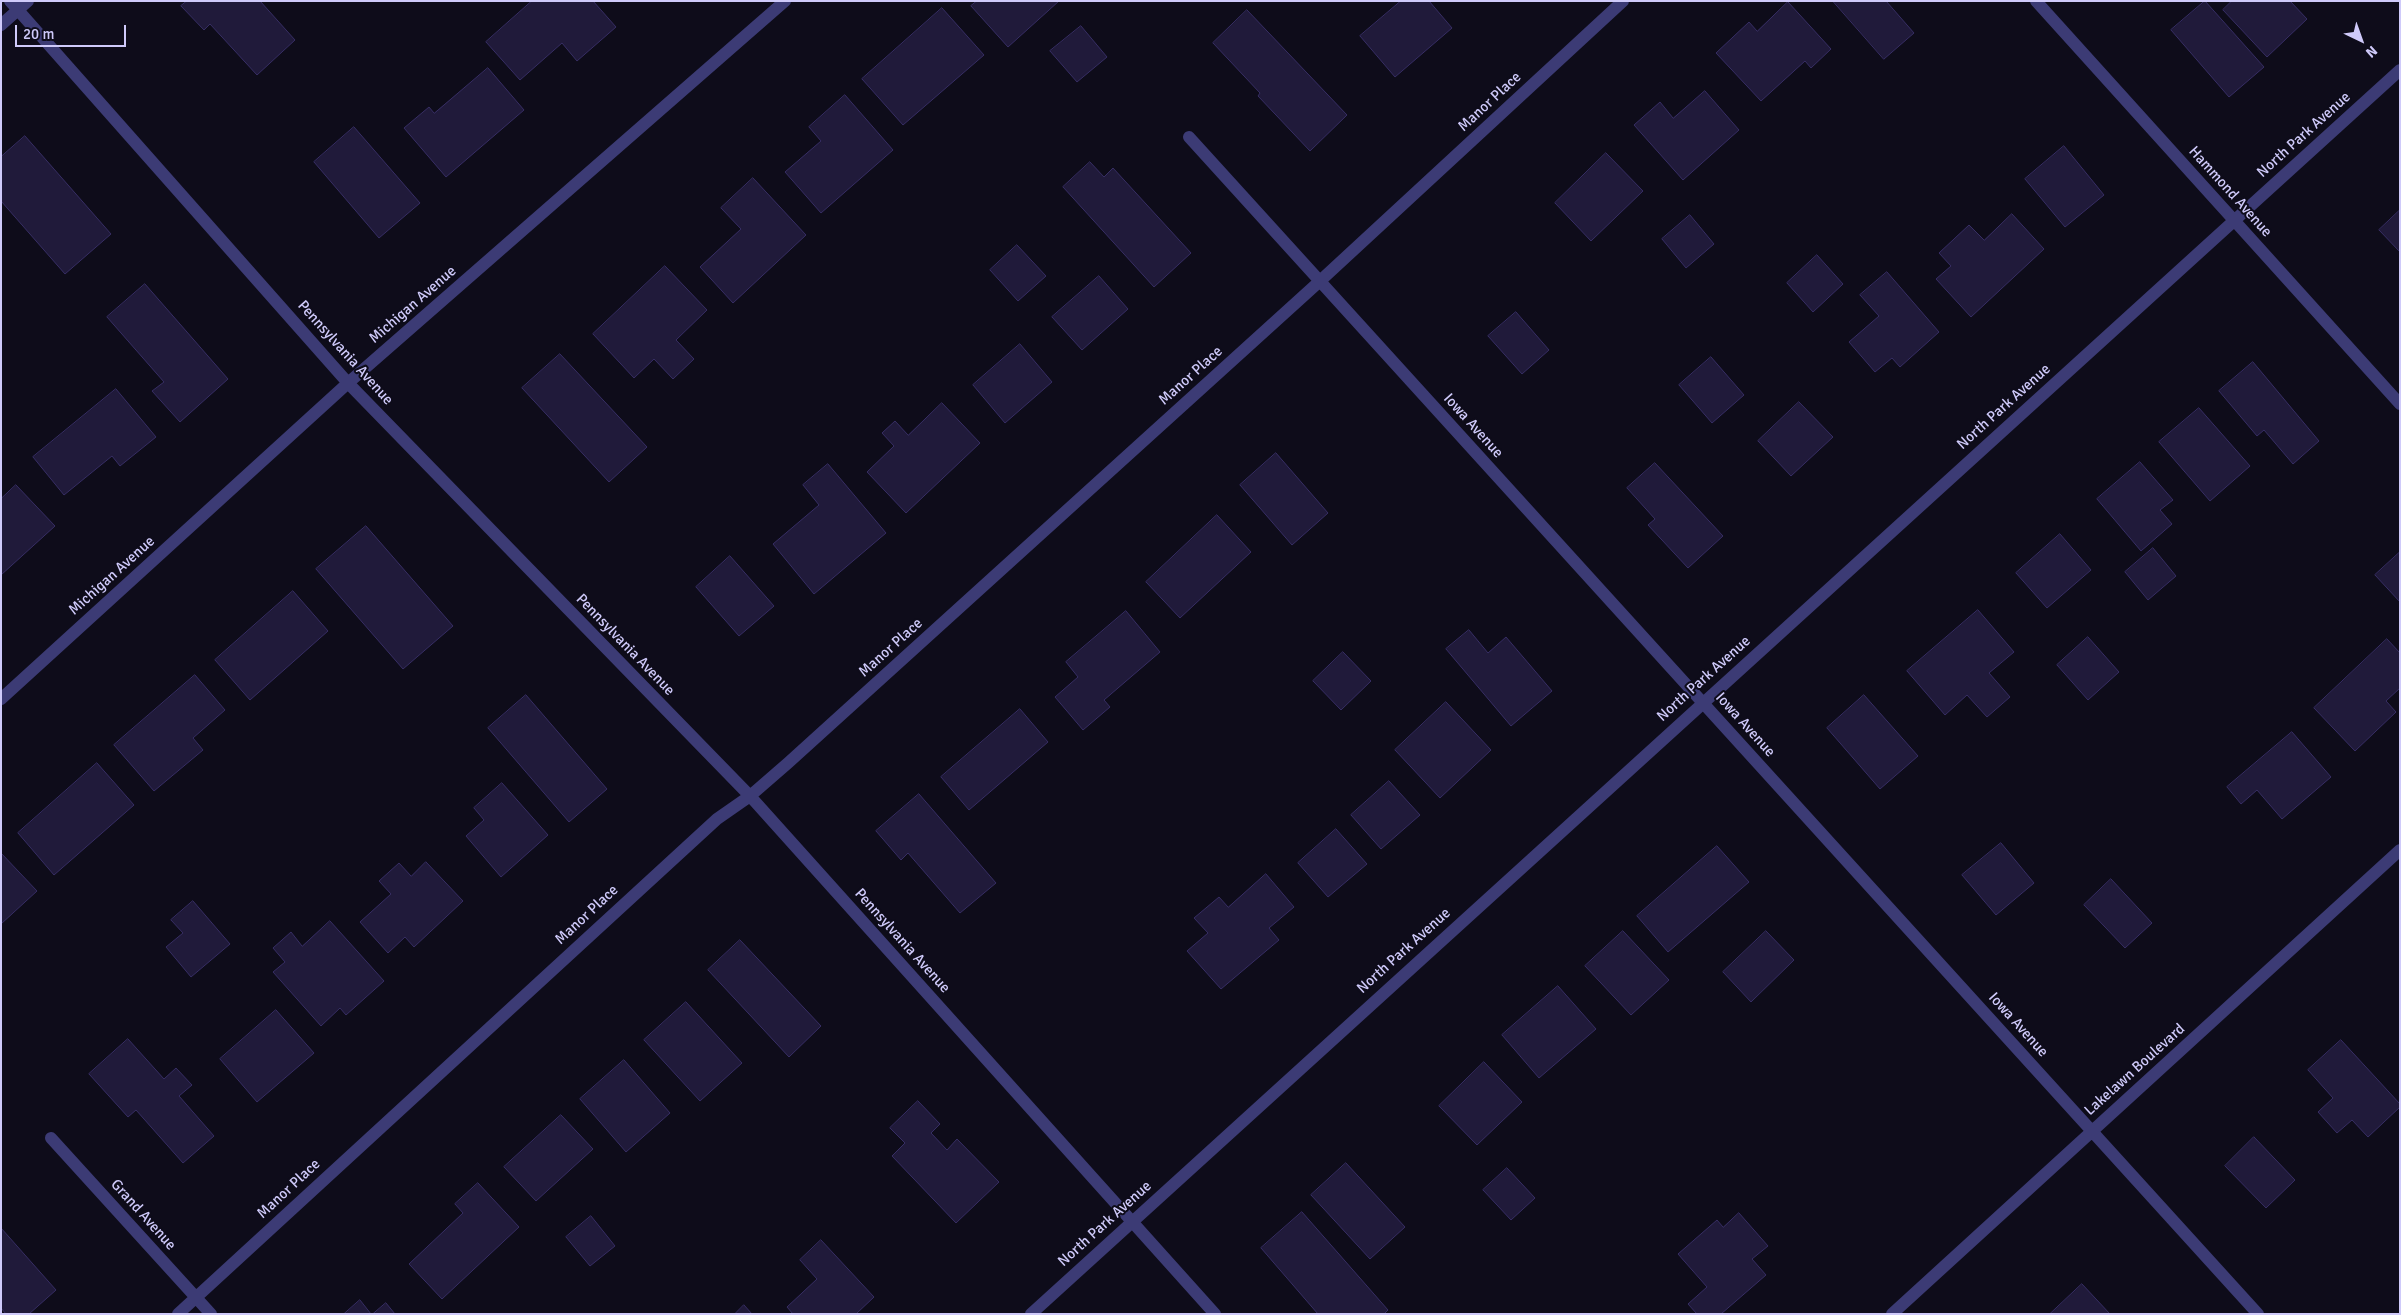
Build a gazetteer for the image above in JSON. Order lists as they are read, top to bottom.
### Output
{
  "streets": {
    "street": [
      "Manor Place",
      "North Park Avenue",
      "Hammond Avenue",
      "Michigan Avenue",
      "Pennsylvania Avenue",
      "Iowa Avenue",
      "Lakelawn Boulevard",
      "Grand Avenue"
    ]
  },
  "crossings": [
    ["Manor Place", "Pennsylvania Avenue"],
    ["Manor Place", "Iowa Avenue"],
    ["Manor Place", "Grand Avenue"],
    ["North Park Avenue", "Hammond Avenue"],
    ["North Park Avenue", "Pennsylvania Avenue"],
    ["North Park Avenue", "Iowa Avenue"],
    ["Michigan Avenue", "Pennsylvania Avenue"],
    ["Iowa Avenue", "Lakelawn Boulevard"]
  ],
  "scale_bar": "20 m",
  "north": "bottom right"
}
